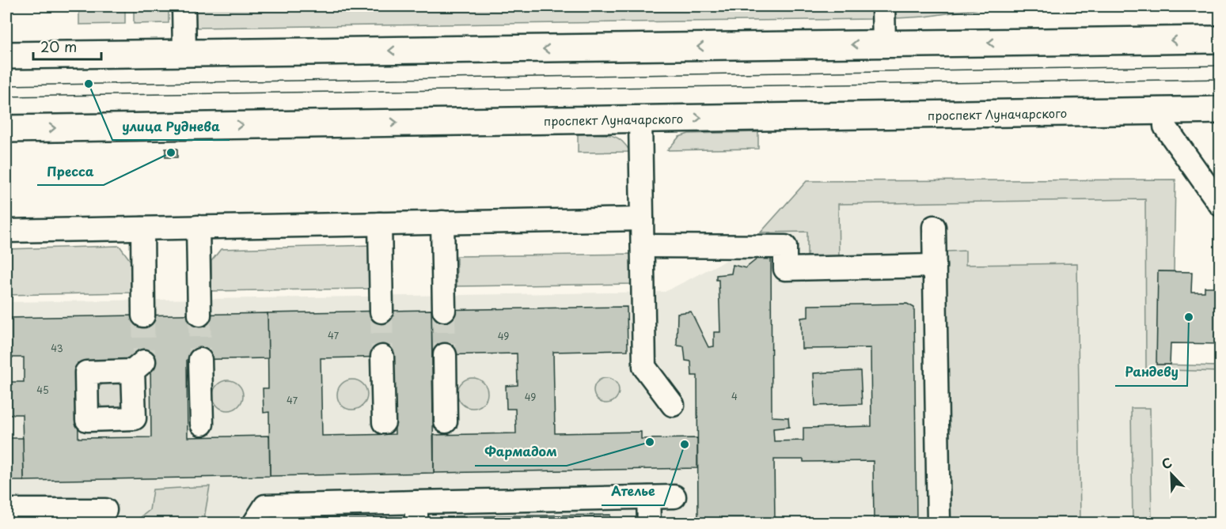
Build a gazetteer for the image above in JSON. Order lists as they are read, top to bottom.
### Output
{
  "streets": {
    "main road": ["проспект Луначарского"]
  },
  "places": [
    "улица Руднева",
    "Пресса",
    "Рандеву",
    "Фармадом",
    "Ателье"
  ],
  "house_numbers": [
    "47",
    "49",
    "43",
    "45",
    "4",
    "49",
    "47"
  ],
  "scale_bar": "20 m",
  "north": "top left"
}
